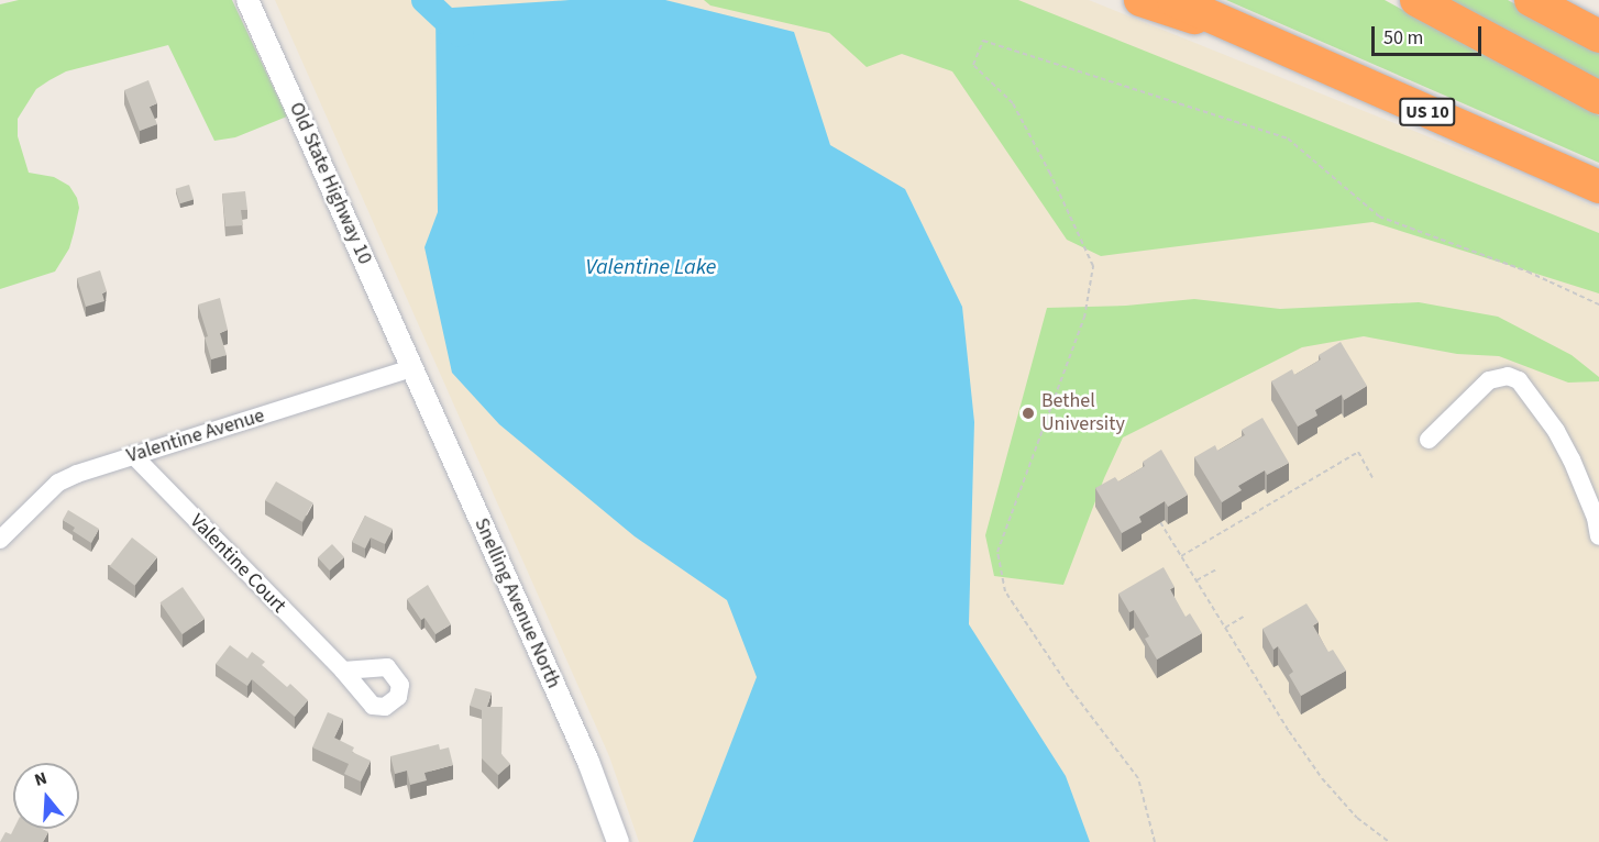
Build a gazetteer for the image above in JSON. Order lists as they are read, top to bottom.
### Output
{
  "streets": {
    "highway": ["US 10"],
    "street": [
      "Old State Highway 10",
      "Valentine Avenue",
      "Valentine Court",
      "Snelling Avenue North"
    ]
  },
  "crossings": [
    ["Old State Highway 10", "Valentine Avenue"],
    ["Old State Highway 10", "Snelling Avenue North"],
    ["Valentine Avenue", "Valentine Court"],
    ["Valentine Avenue", "Snelling Avenue North"]
  ],
  "water": ["Valentine Lake"],
  "places": ["Bethel University"],
  "scale_bar": "50 m",
  "north": "top"
}
